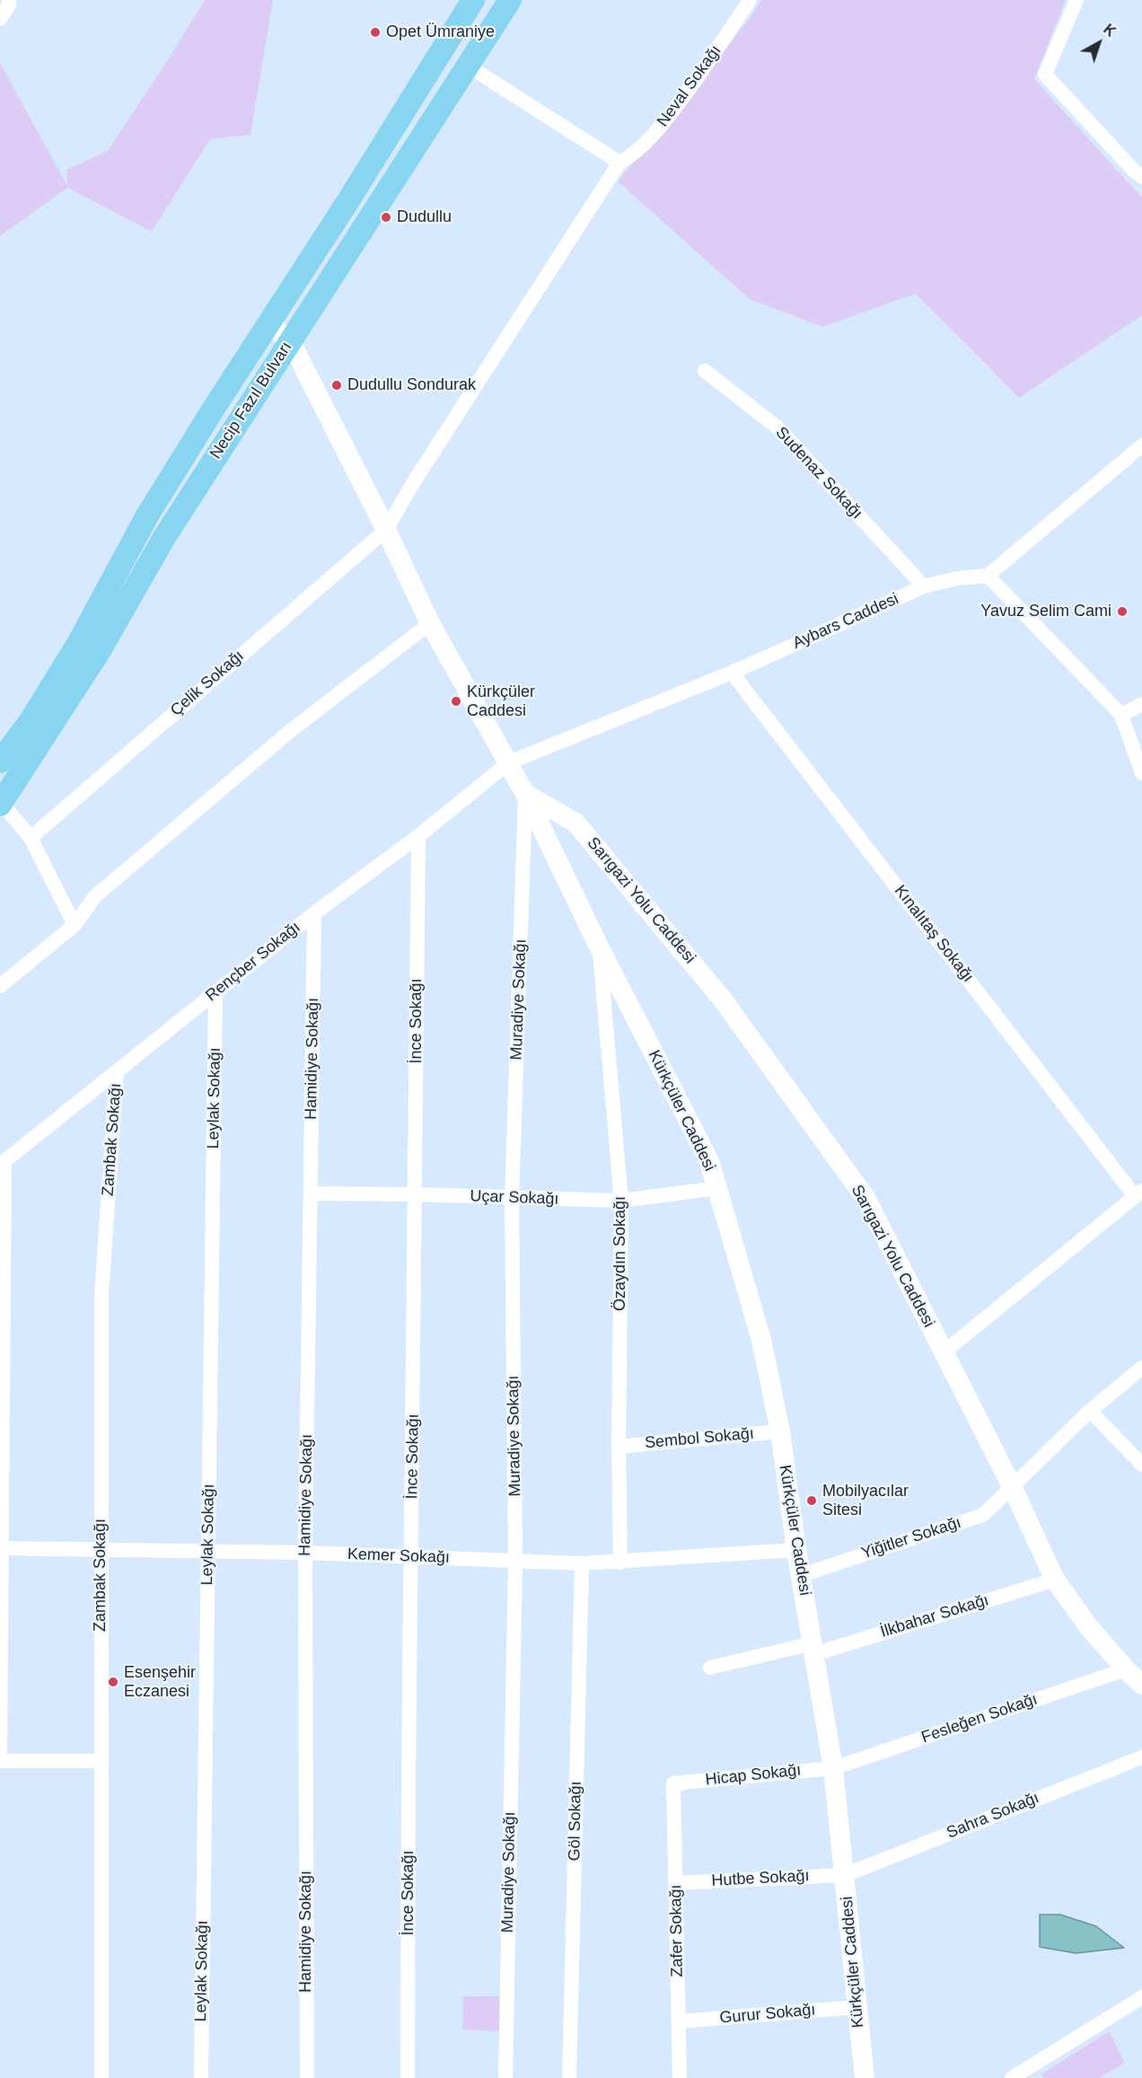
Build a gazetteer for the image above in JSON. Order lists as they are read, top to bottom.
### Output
{
  "streets": {
    "main road": ["Necip Fazıl Bulvarı", "Sarıgazi Yolu Caddesi", "Kürkçüler Caddesi"],
    "street": [
      "Neval Sokağı",
      "Sudenaz Sokağı",
      "Aybars Caddesi",
      "Çelik Sokağı",
      "Kınalıtaş Sokağı",
      "Rençber Sokağı",
      "Muradiye Sokağı",
      "İnce Sokağı",
      "Hamidiye Sokağı",
      "Leylak Sokağı",
      "Zambak Sokağı",
      "Uçar Sokağı",
      "Özaydın Sokağı",
      "Sembol Sokağı",
      "Yiğitler Sokağı",
      "Kemer Sokağı",
      "İlkbahar Sokağı",
      "Fesleğen Sokağı",
      "Hicap Sokağı",
      "Sahra Sokağı",
      "Göl Sokağı",
      "Hutbe Sokağı",
      "Zafer Sokağı",
      "Gurur Sokağı"
    ]
  },
  "crossings": [
    ["Neval Sokağı", "Çelik Sokağı"],
    ["Necip Fazıl Bulvarı", "Kürkçüler Caddesi"],
    ["Sudenaz Sokağı", "Aybars Caddesi"],
    ["Aybars Caddesi", "Kınalıtaş Sokağı"],
    ["Aybars Caddesi", "Rençber Sokağı"],
    ["Aybars Caddesi", "Kürkçüler Caddesi"],
    ["Çelik Sokağı", "Kürkçüler Caddesi"],
    ["Sarıgazi Yolu Caddesi", "Muradiye Sokağı"],
    ["Sarıgazi Yolu Caddesi", "Kürkçüler Caddesi"],
    ["Sarıgazi Yolu Caddesi", "Yiğitler Sokağı"],
    ["Sarıgazi Yolu Caddesi", "İlkbahar Sokağı"],
    ["Sarıgazi Yolu Caddesi", "Fesleğen Sokağı"],
    ["Rençber Sokağı", "İnce Sokağı"],
    ["Rençber Sokağı", "Hamidiye Sokağı"],
    ["Rençber Sokağı", "Leylak Sokağı"],
    ["Rençber Sokağı", "Kürkçüler Caddesi"],
    ["Rençber Sokağı", "Zambak Sokağı"],
    ["Muradiye Sokağı", "Kürkçüler Caddesi"],
    ["Muradiye Sokağı", "Uçar Sokağı"],
    ["Muradiye Sokağı", "Kemer Sokağı"],
    ["İnce Sokağı", "Uçar Sokağı"],
    ["İnce Sokağı", "Kemer Sokağı"],
    ["Hamidiye Sokağı", "Uçar Sokağı"],
    ["Hamidiye Sokağı", "Kemer Sokağı"],
    ["Leylak Sokağı", "Kemer Sokağı"],
    ["Kürkçüler Caddesi", "Uçar Sokağı"],
    ["Kürkçüler Caddesi", "Özaydın Sokağı"],
    ["Kürkçüler Caddesi", "Sembol Sokağı"],
    ["Kürkçüler Caddesi", "Yiğitler Sokağı"],
    ["Kürkçüler Caddesi", "Kemer Sokağı"],
    ["Kürkçüler Caddesi", "İlkbahar Sokağı"],
    ["Kürkçüler Caddesi", "Fesleğen Sokağı"],
    ["Kürkçüler Caddesi", "Hicap Sokağı"],
    ["Kürkçüler Caddesi", "Sahra Sokağı"],
    ["Kürkçüler Caddesi", "Hutbe Sokağı"],
    ["Kürkçüler Caddesi", "Gurur Sokağı"],
    ["Zambak Sokağı", "Kemer Sokağı"],
    ["Uçar Sokağı", "Özaydın Sokağı"],
    ["Özaydın Sokağı", "Sembol Sokağı"],
    ["Özaydın Sokağı", "Kemer Sokağı"],
    ["Kemer Sokağı", "Göl Sokağı"],
    ["Fesleğen Sokağı", "Hicap Sokağı"],
    ["Hicap Sokağı", "Zafer Sokağı"],
    ["Sahra Sokağı", "Hutbe Sokağı"],
    ["Hutbe Sokağı", "Zafer Sokağı"],
    ["Zafer Sokağı", "Gurur Sokağı"]
  ],
  "places": [
    "Opet Ümraniye",
    "Dudullu",
    "Dudullu Sondurak",
    "Yavuz Selim Cami",
    "Kürkçüler Caddesi",
    "Mobilyacılar Sitesi",
    "Esenşehir Eczanesi"
  ],
  "north": "top right"
}
